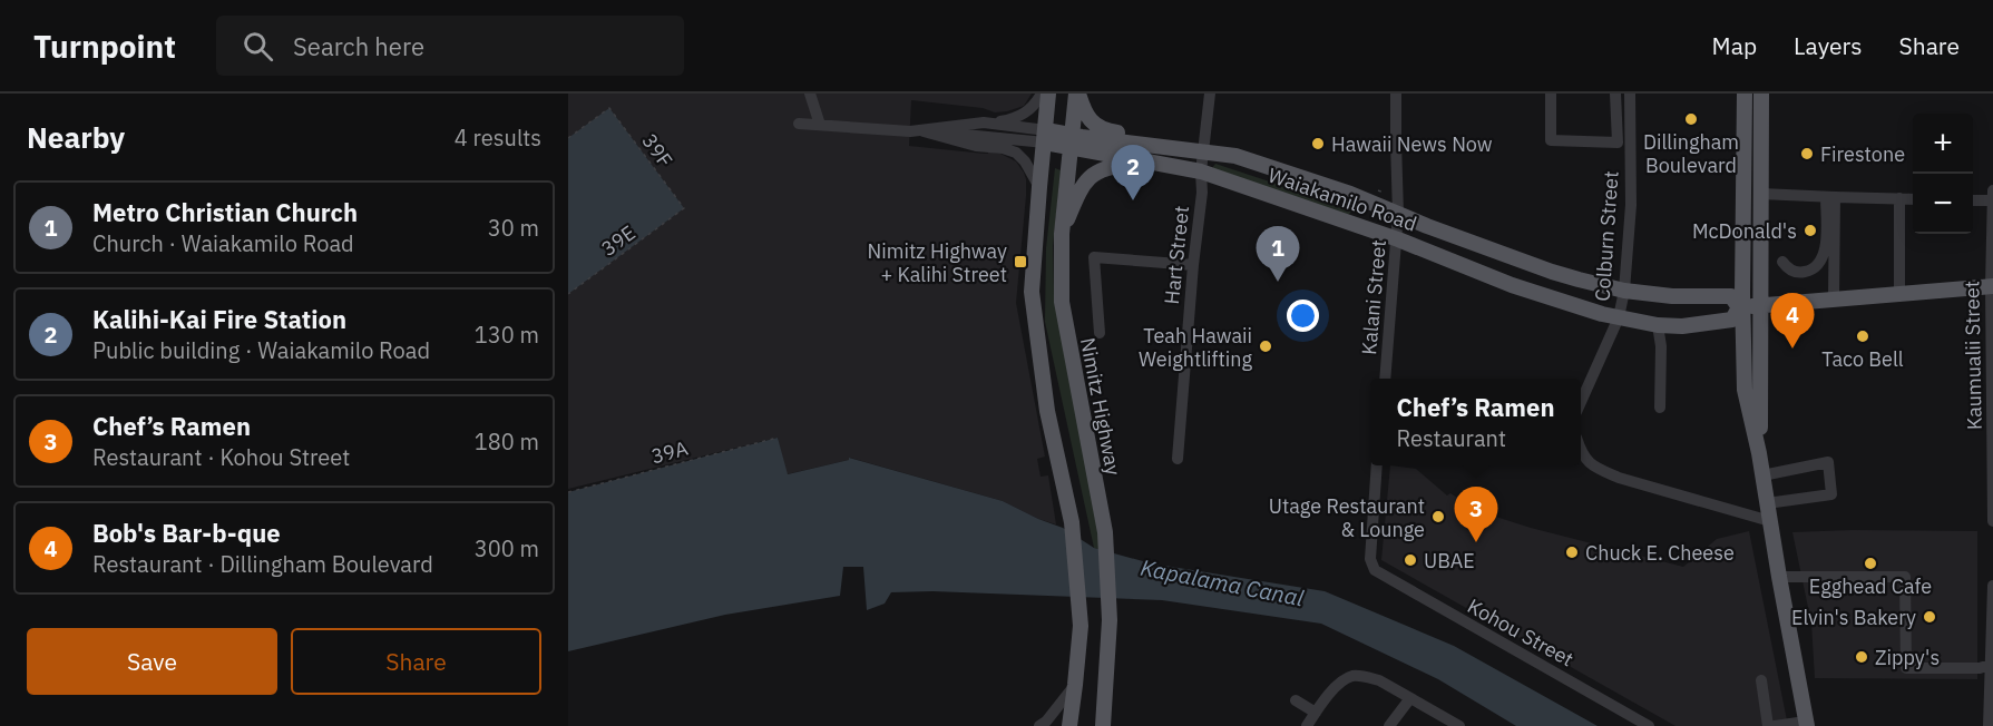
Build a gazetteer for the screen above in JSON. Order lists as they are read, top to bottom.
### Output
{
  "streets": {
    "main road": ["Waiakamilo Road", "Nimitz Highway"],
    "street": [
      "Colburn Street",
      "Hart Street",
      "Kalani Street",
      "Kaumualii Street",
      "Kohou Street"
    ],
    "path": ["39F", "39E", "39A"]
  },
  "crossings": [
    ["39F", "39E"],
    ["Waiakamilo Road", "Colburn Street"],
    ["Waiakamilo Road", "Hart Street"],
    ["Waiakamilo Road", "Kalani Street"],
    ["Waiakamilo Road", "Kaumualii Street"],
    ["Waiakamilo Road", "Nimitz Highway"]
  ],
  "water": ["Kapalama Canal"],
  "places": {
    "other": [
      "Dillingham Boulevard",
      "Hawaii News Now",
      "Firestone",
      "McDonald's",
      "Taco Bell",
      "Teah Hawaii Weightlifting",
      "Utage Restaurant & Lounge",
      "Chuck E. Cheese",
      "UBAE",
      "Egghead Cafe",
      "Elvin's Bakery",
      "Zippy's"
    ],
    "transit": ["Nimitz Highway + Kalihi Street"]
  },
  "page": {
    "header": "Turnpoint",
    "search": "Search here",
    "nav": ["Map", "Layers", "Share"],
    "heading": ["Nearby", "4 results"],
    "map_buttons": ["+", "−"],
    "pins": [
      "2",
      "1",
      "4",
      "3"
    ],
    "list": [
      {
        "mark": "1",
        "name": "Metro Christian Church",
        "note": "Church · Waiakamilo Road",
        "value": "30 m"
      },
      {
        "mark": "2",
        "name": "Kalihi-Kai Fire Station",
        "note": "Public building · Waiakamilo Road",
        "value": "130 m"
      },
      {
        "mark": "3",
        "name": "Chef’s Ramen",
        "note": "Restaurant · Kohou Street",
        "value": "180 m"
      },
      {
        "mark": "4",
        "name": "Bob's Bar-b-que",
        "note": "Restaurant · Dillingham Boulevard",
        "value": "300 m"
      }
    ],
    "popup": ["Chef’s Ramen", "Restaurant"],
    "buttons": ["Save", "Share"]
  }
}
